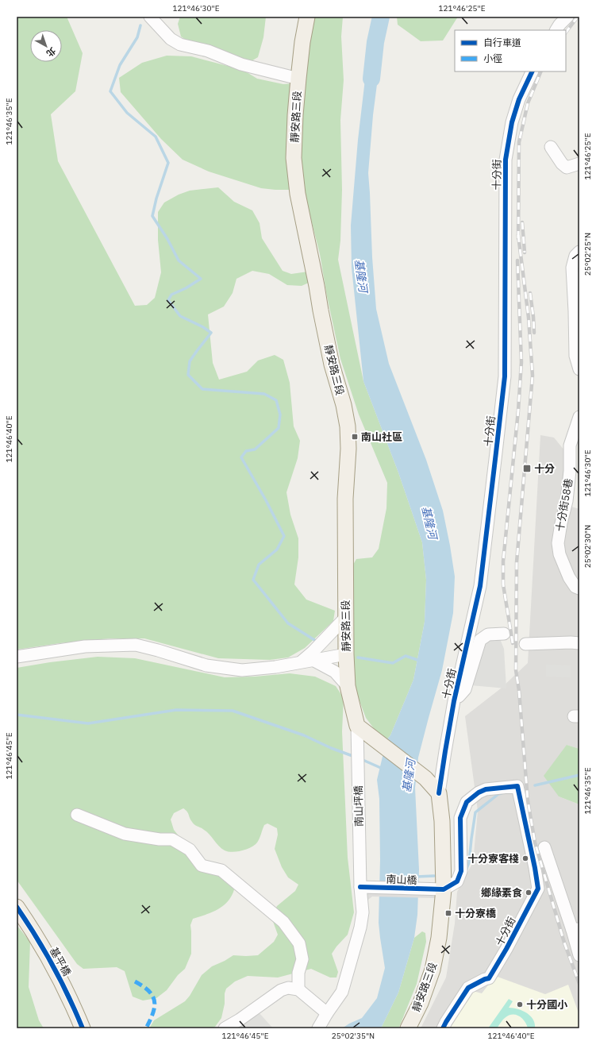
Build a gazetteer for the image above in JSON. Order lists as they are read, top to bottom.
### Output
{
  "streets": {
    "main road": ["靜安路三段", "基平橋"],
    "street": [
      "十分街",
      "十分街58巷",
      "南山坪橋",
      "南山橋"
    ]
  },
  "crossings": [
    ["靜安路三段", "十分街"],
    ["靜安路三段", "南山坪橋"],
    ["靜安路三段", "南山橋"],
    ["十分街", "南山橋"],
    ["南山坪橋", "南山橋"]
  ],
  "water": ["基隆河"],
  "places": {
    "transit": ["南山社區", "十分", "十分寮橋"],
    "other": ["十分寮客棧", "鄉緣素食", "十分國小"]
  },
  "legend": ["自行車道", "小徑"],
  "north": "bottom right",
  "coordinates": [
    "121°46'30\"E",
    "121°46'25\"E",
    "121°46'35\"E",
    "25°02'25\"N",
    "121°46'40\"E",
    "25°02'30\"N",
    "121°46'45\"E",
    "25°02'35\"N"
  ]
}
